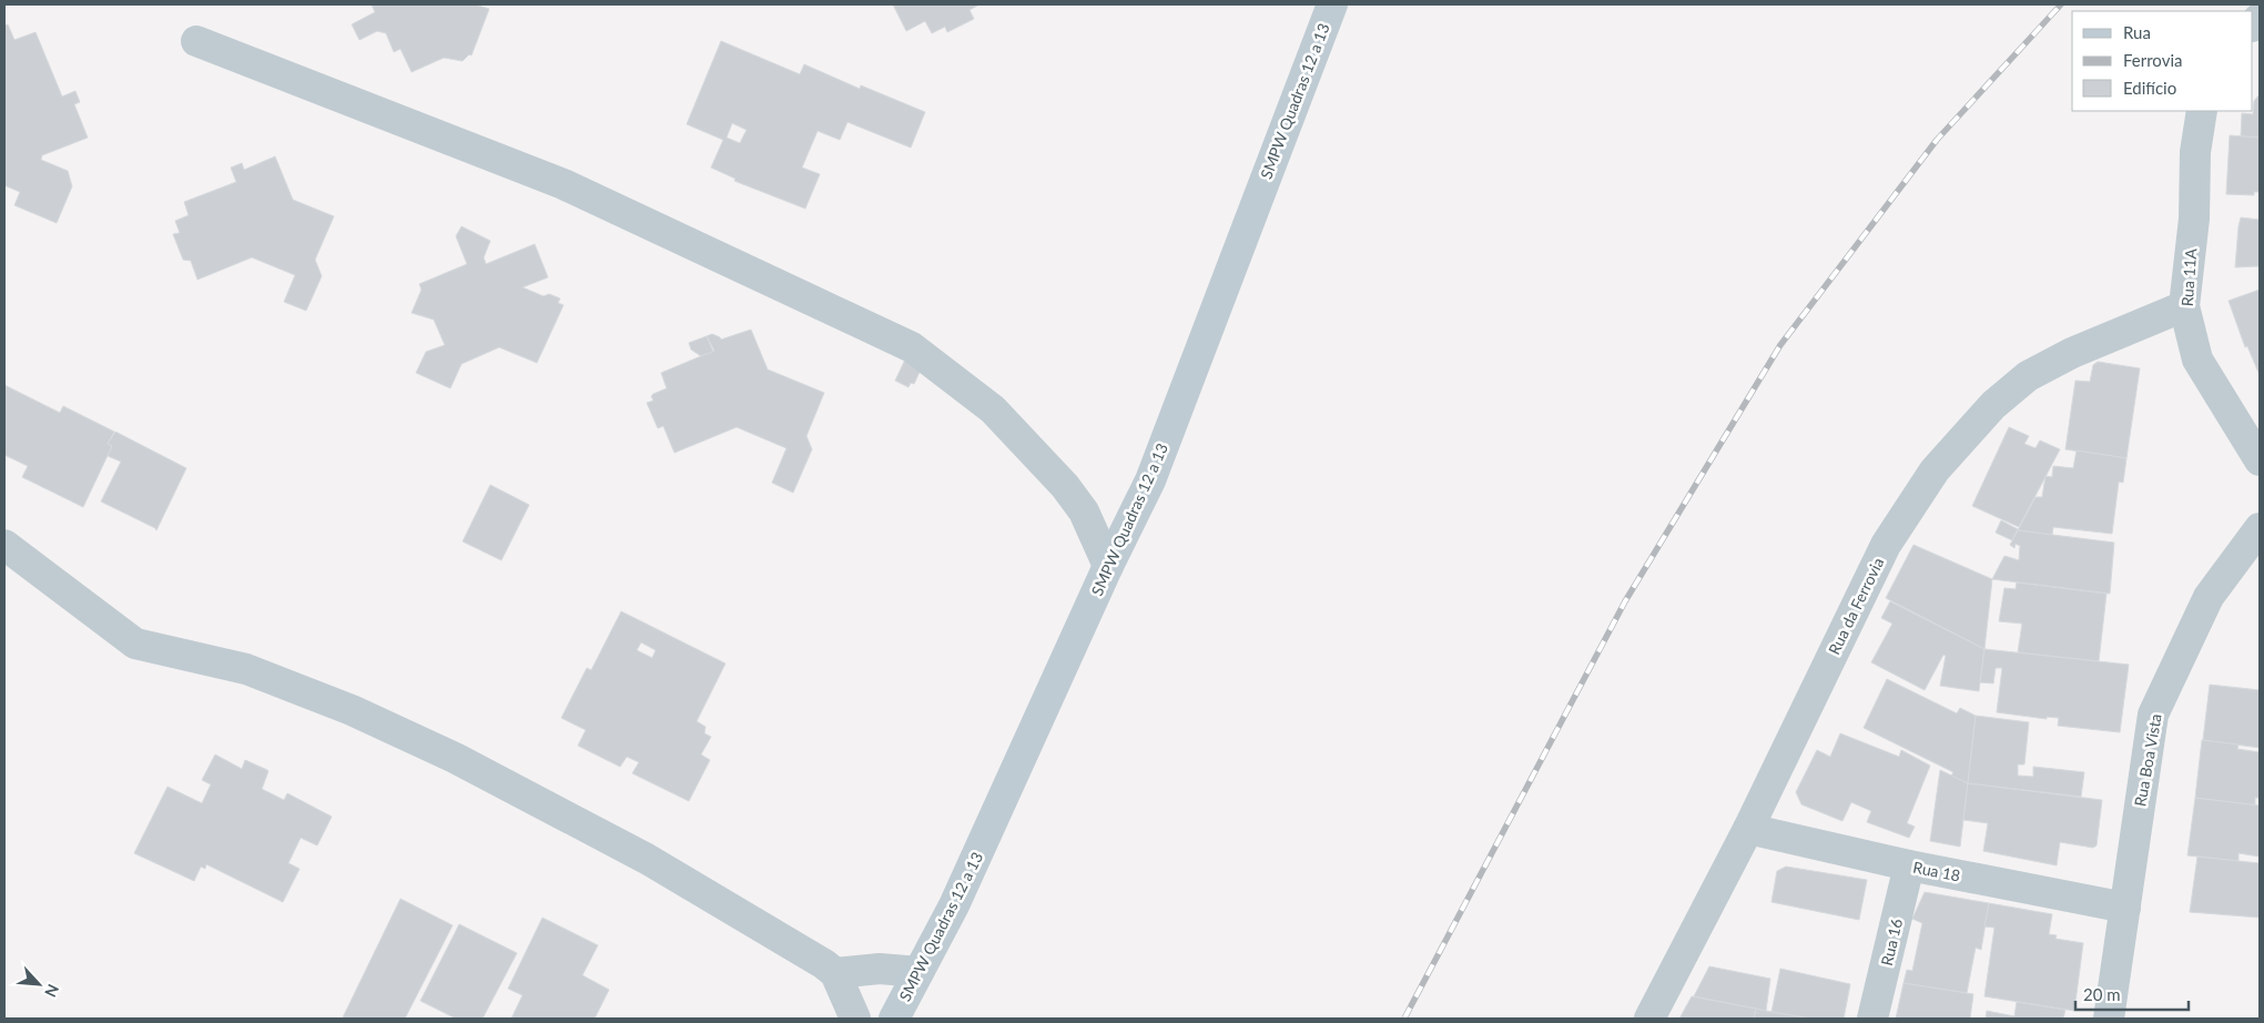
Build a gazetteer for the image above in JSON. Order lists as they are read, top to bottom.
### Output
{
  "streets": {
    "street": [
      "SMPW Quadras 12 a 13",
      "Rua 11A",
      "Rua da Ferrovia",
      "Rua Boa Vista",
      "Rua 18",
      "Rua 16"
    ]
  },
  "crossings": [
    ["Rua 11A", "Rua da Ferrovia"],
    ["Rua da Ferrovia", "Rua 18"],
    ["Rua Boa Vista", "Rua 18"],
    ["Rua 18", "Rua 16"]
  ],
  "legend": ["Rua", "Ferrovia", "Edifício"],
  "scale_bar": "20 m",
  "north": "bottom right"
}
